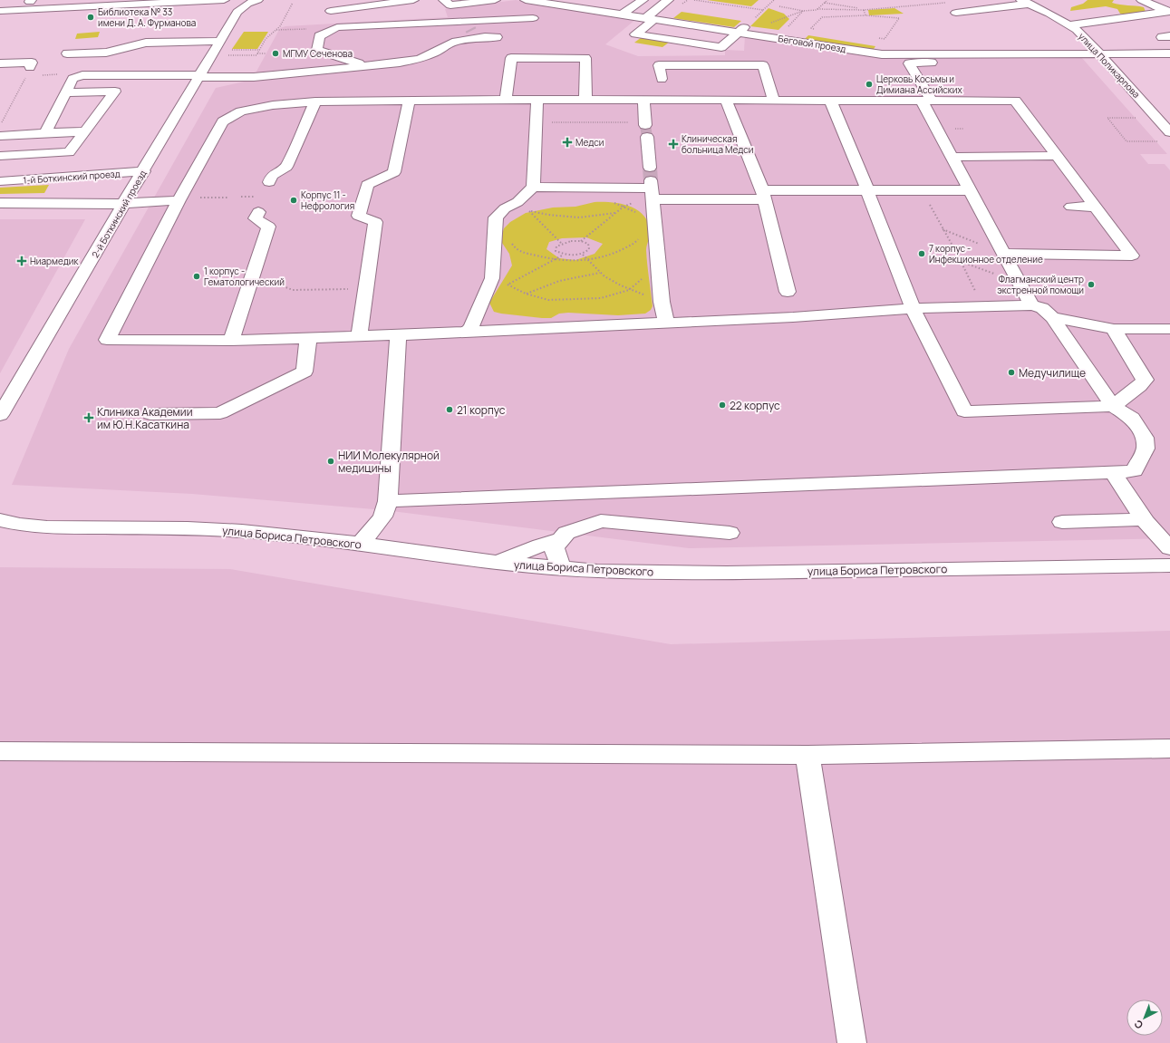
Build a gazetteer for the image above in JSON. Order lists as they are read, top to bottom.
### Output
{
  "streets": {
    "street": [
      "Беговой проезд",
      "улица Поликарпова",
      "1-й Боткинский проезд",
      "2-й Боткинский проезд",
      "улица Бориса Петровского"
    ]
  },
  "crossings": [
    ["Беговой проезд", "улица Поликарпова"],
    ["1-й Боткинский проезд", "2-й Боткинский проезд"]
  ],
  "places": {
    "other": [
      "Библиотека № 33 имени Д. А. Фурманова",
      "МГМУ Сеченова",
      "Церковь Косьмы и Димиана Ассийских",
      "Корпус 11 - Нефрология",
      "7 корпус - Инфекционное отделение",
      "1 корпус - Гематологический",
      "Флагманский центр экстренной помощи",
      "Медучилище",
      "22 корпус",
      "21 корпус",
      "НИИ Молекулярной медицины"
    ],
    "health": [
      "Медси",
      "Клиническая больница Медси",
      "Ниармедик",
      "Клиника Академии им Ю.Н.Касаткина"
    ]
  },
  "north": "bottom left"
}
